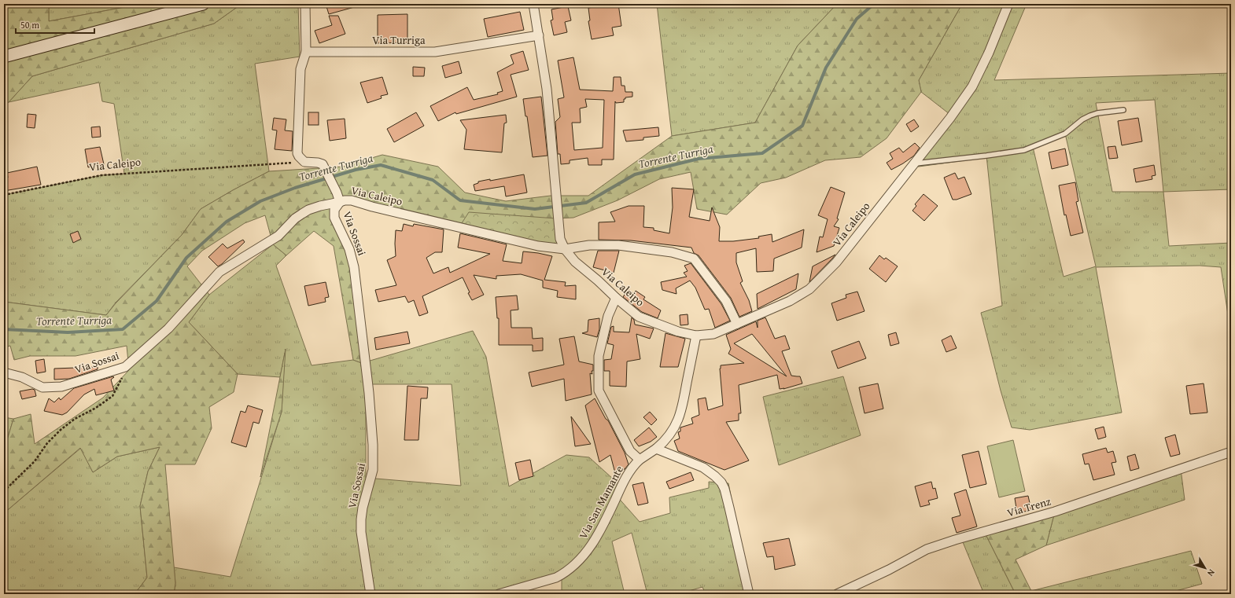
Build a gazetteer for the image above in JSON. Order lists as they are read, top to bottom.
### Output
{
  "streets": {
    "street": [
      "Via Turriga",
      "Via Caleipo",
      "Via Sossai",
      "Via San Mamante",
      "Via Trenz"
    ]
  },
  "crossings": [
    ["Via Caleipo", "Via Sossai"],
    ["Via Caleipo", "Via San Mamante"]
  ],
  "water": ["Torrente Turriga"],
  "scale_bar": "50 m",
  "north": "bottom right"
}
